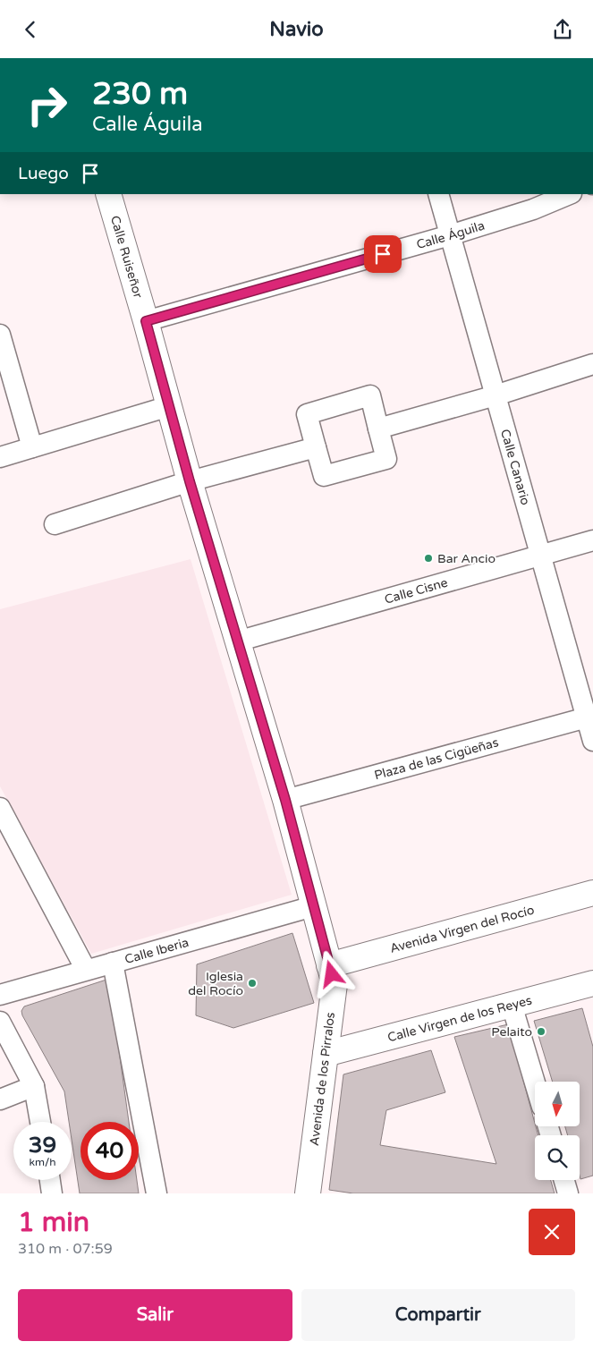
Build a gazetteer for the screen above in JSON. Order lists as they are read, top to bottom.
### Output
{
  "streets": {
    "street": [
      "Calle Águila",
      "Calle Ruiseñor",
      "Calle Canario",
      "Calle Cisne",
      "Plaza de las Cigüeñas",
      "Avenida Virgen del Rocío",
      "Calle Iberia",
      "Calle Virgen de los Reyes",
      "Avenida de los Pirralos"
    ]
  },
  "crossings": [
    ["Calle Águila", "Calle Ruiseñor"],
    ["Calle Águila", "Calle Canario"],
    ["Calle Ruiseñor", "Calle Cisne"],
    ["Calle Ruiseñor", "Plaza de las Cigüeñas"],
    ["Calle Ruiseñor", "Avenida Virgen del Rocío"],
    ["Calle Ruiseñor", "Calle Iberia"],
    ["Calle Ruiseñor", "Avenida de los Pirralos"],
    ["Calle Canario", "Calle Cisne"],
    ["Calle Canario", "Plaza de las Cigüeñas"],
    ["Avenida Virgen del Rocío", "Avenida de los Pirralos"],
    ["Calle Virgen de los Reyes", "Avenida de los Pirralos"]
  ],
  "places": ["Bar Ancio", "Iglesia del Rocío", "Pelaito"],
  "north": "bottom",
  "page": {
    "header": "Navio",
    "turn": ["230 m", "Calle Águila"],
    "then": "Luego",
    "speed": "39 km/h",
    "limit": "40",
    "heading": ["1 min", "310 m · 07:59"],
    "buttons": ["Salir", "Compartir"]
  }
}
